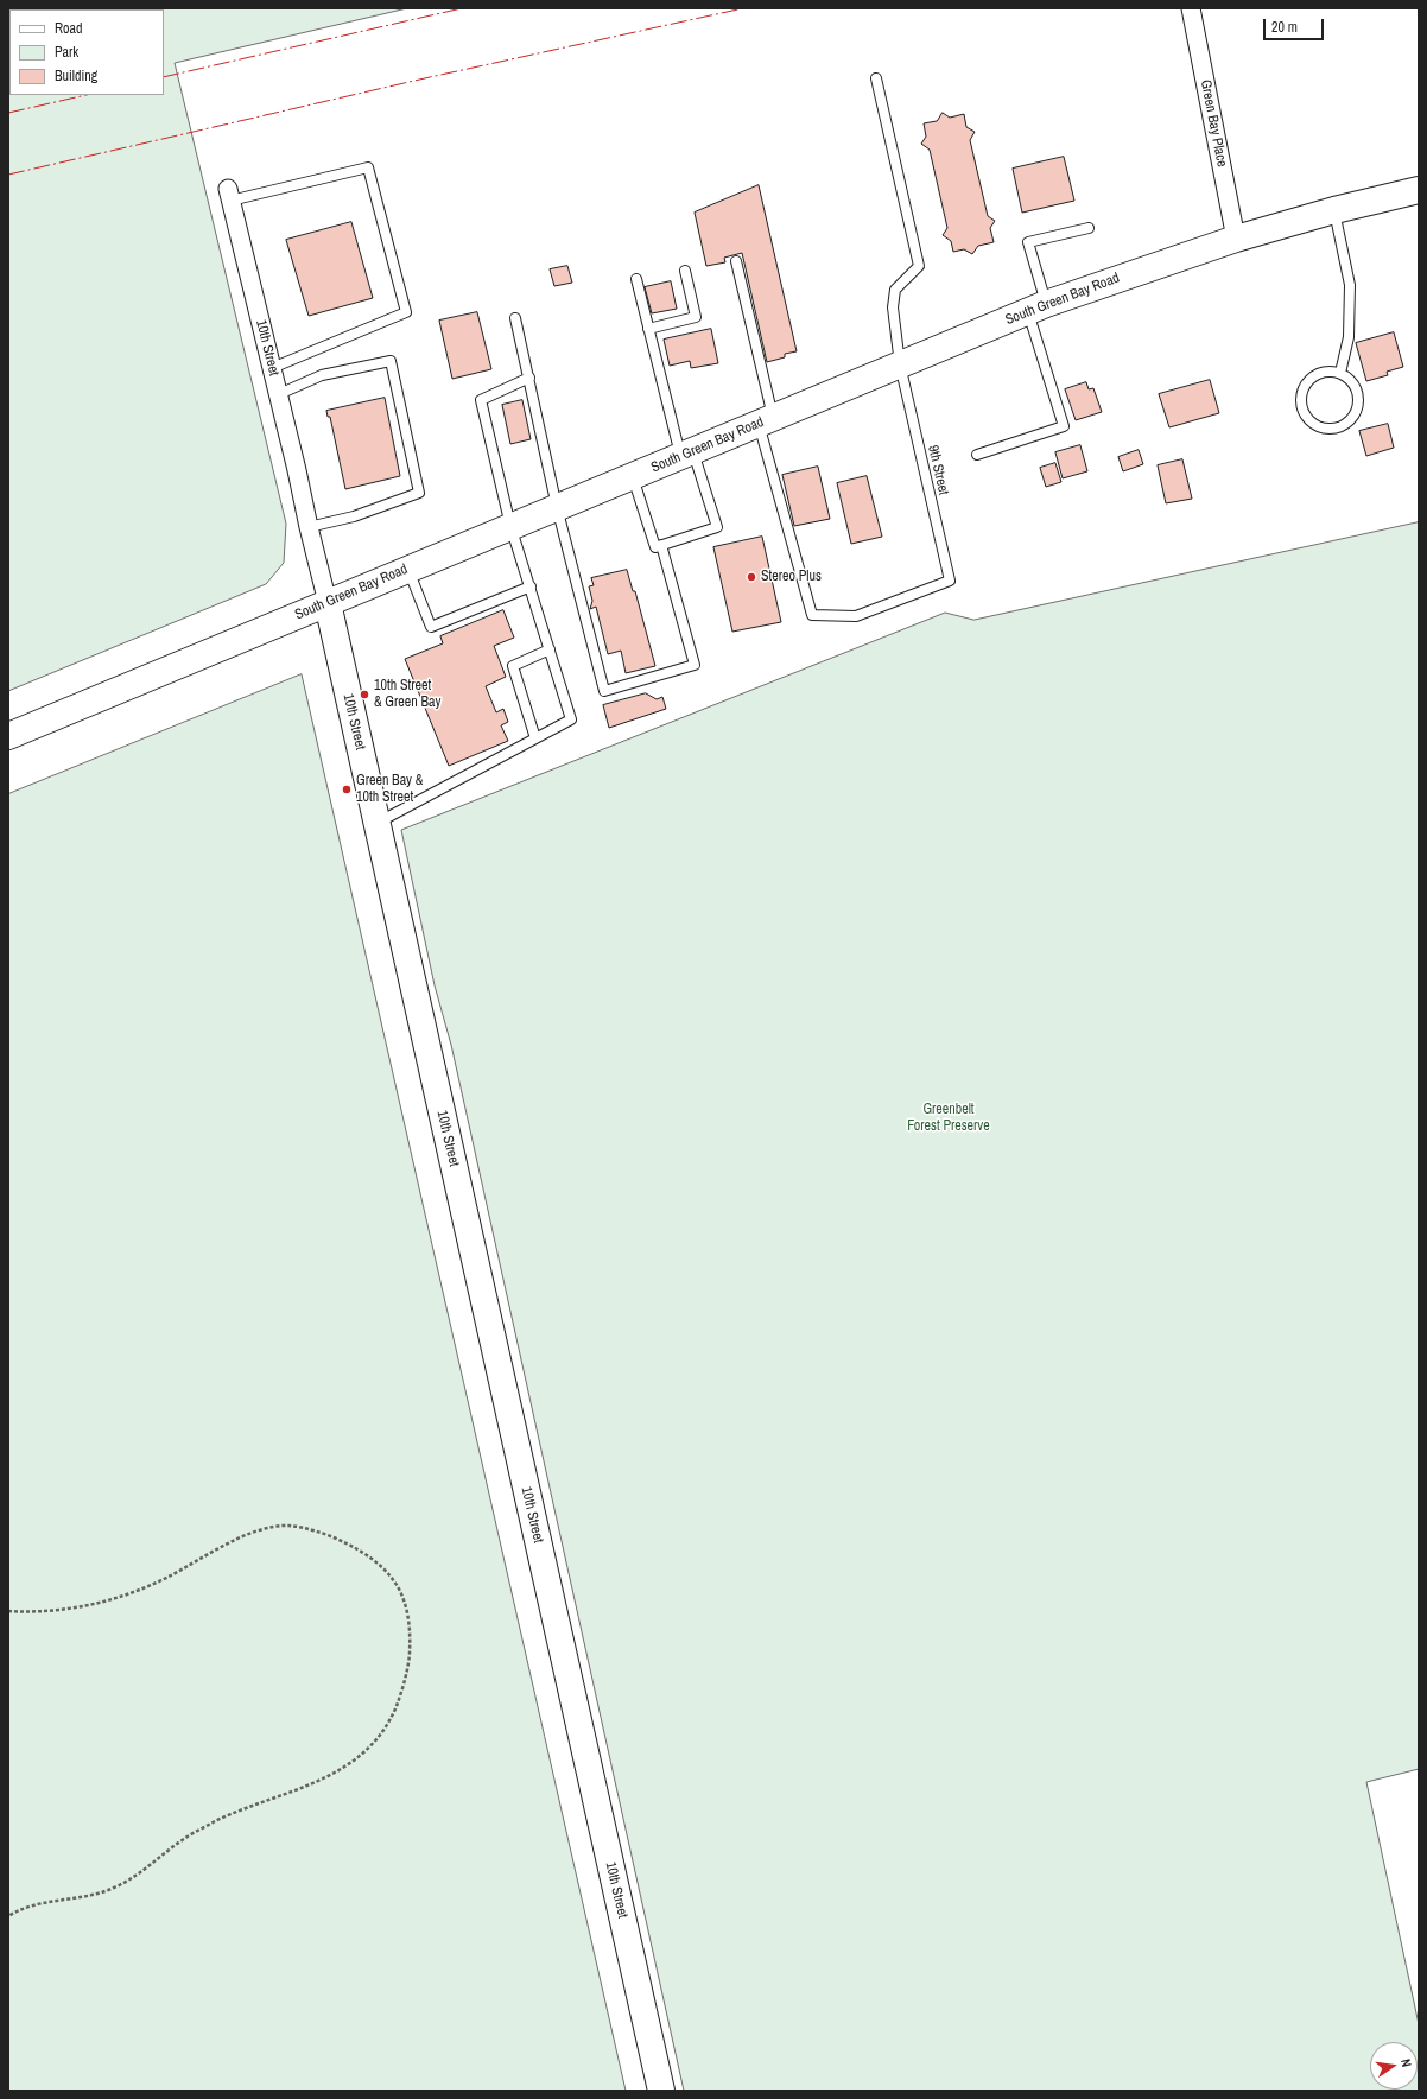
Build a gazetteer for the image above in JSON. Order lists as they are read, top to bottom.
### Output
{
  "streets": {
    "street": ["Green Bay Place", "South Green Bay Road", "10th Street"],
    "lane": ["9th Street"]
  },
  "crossings": [
    ["Green Bay Place", "South Green Bay Road"],
    ["South Green Bay Road", "10th Street"],
    ["South Green Bay Road", "9th Street"]
  ],
  "parks": ["Greenbelt Forest Preserve"],
  "places": ["Stereo Plus", "10th Street & Green Bay", "Green Bay & 10th Street"],
  "legend": ["Road", "Park", "Building"],
  "scale_bar": "20 m",
  "north": "right"
}
